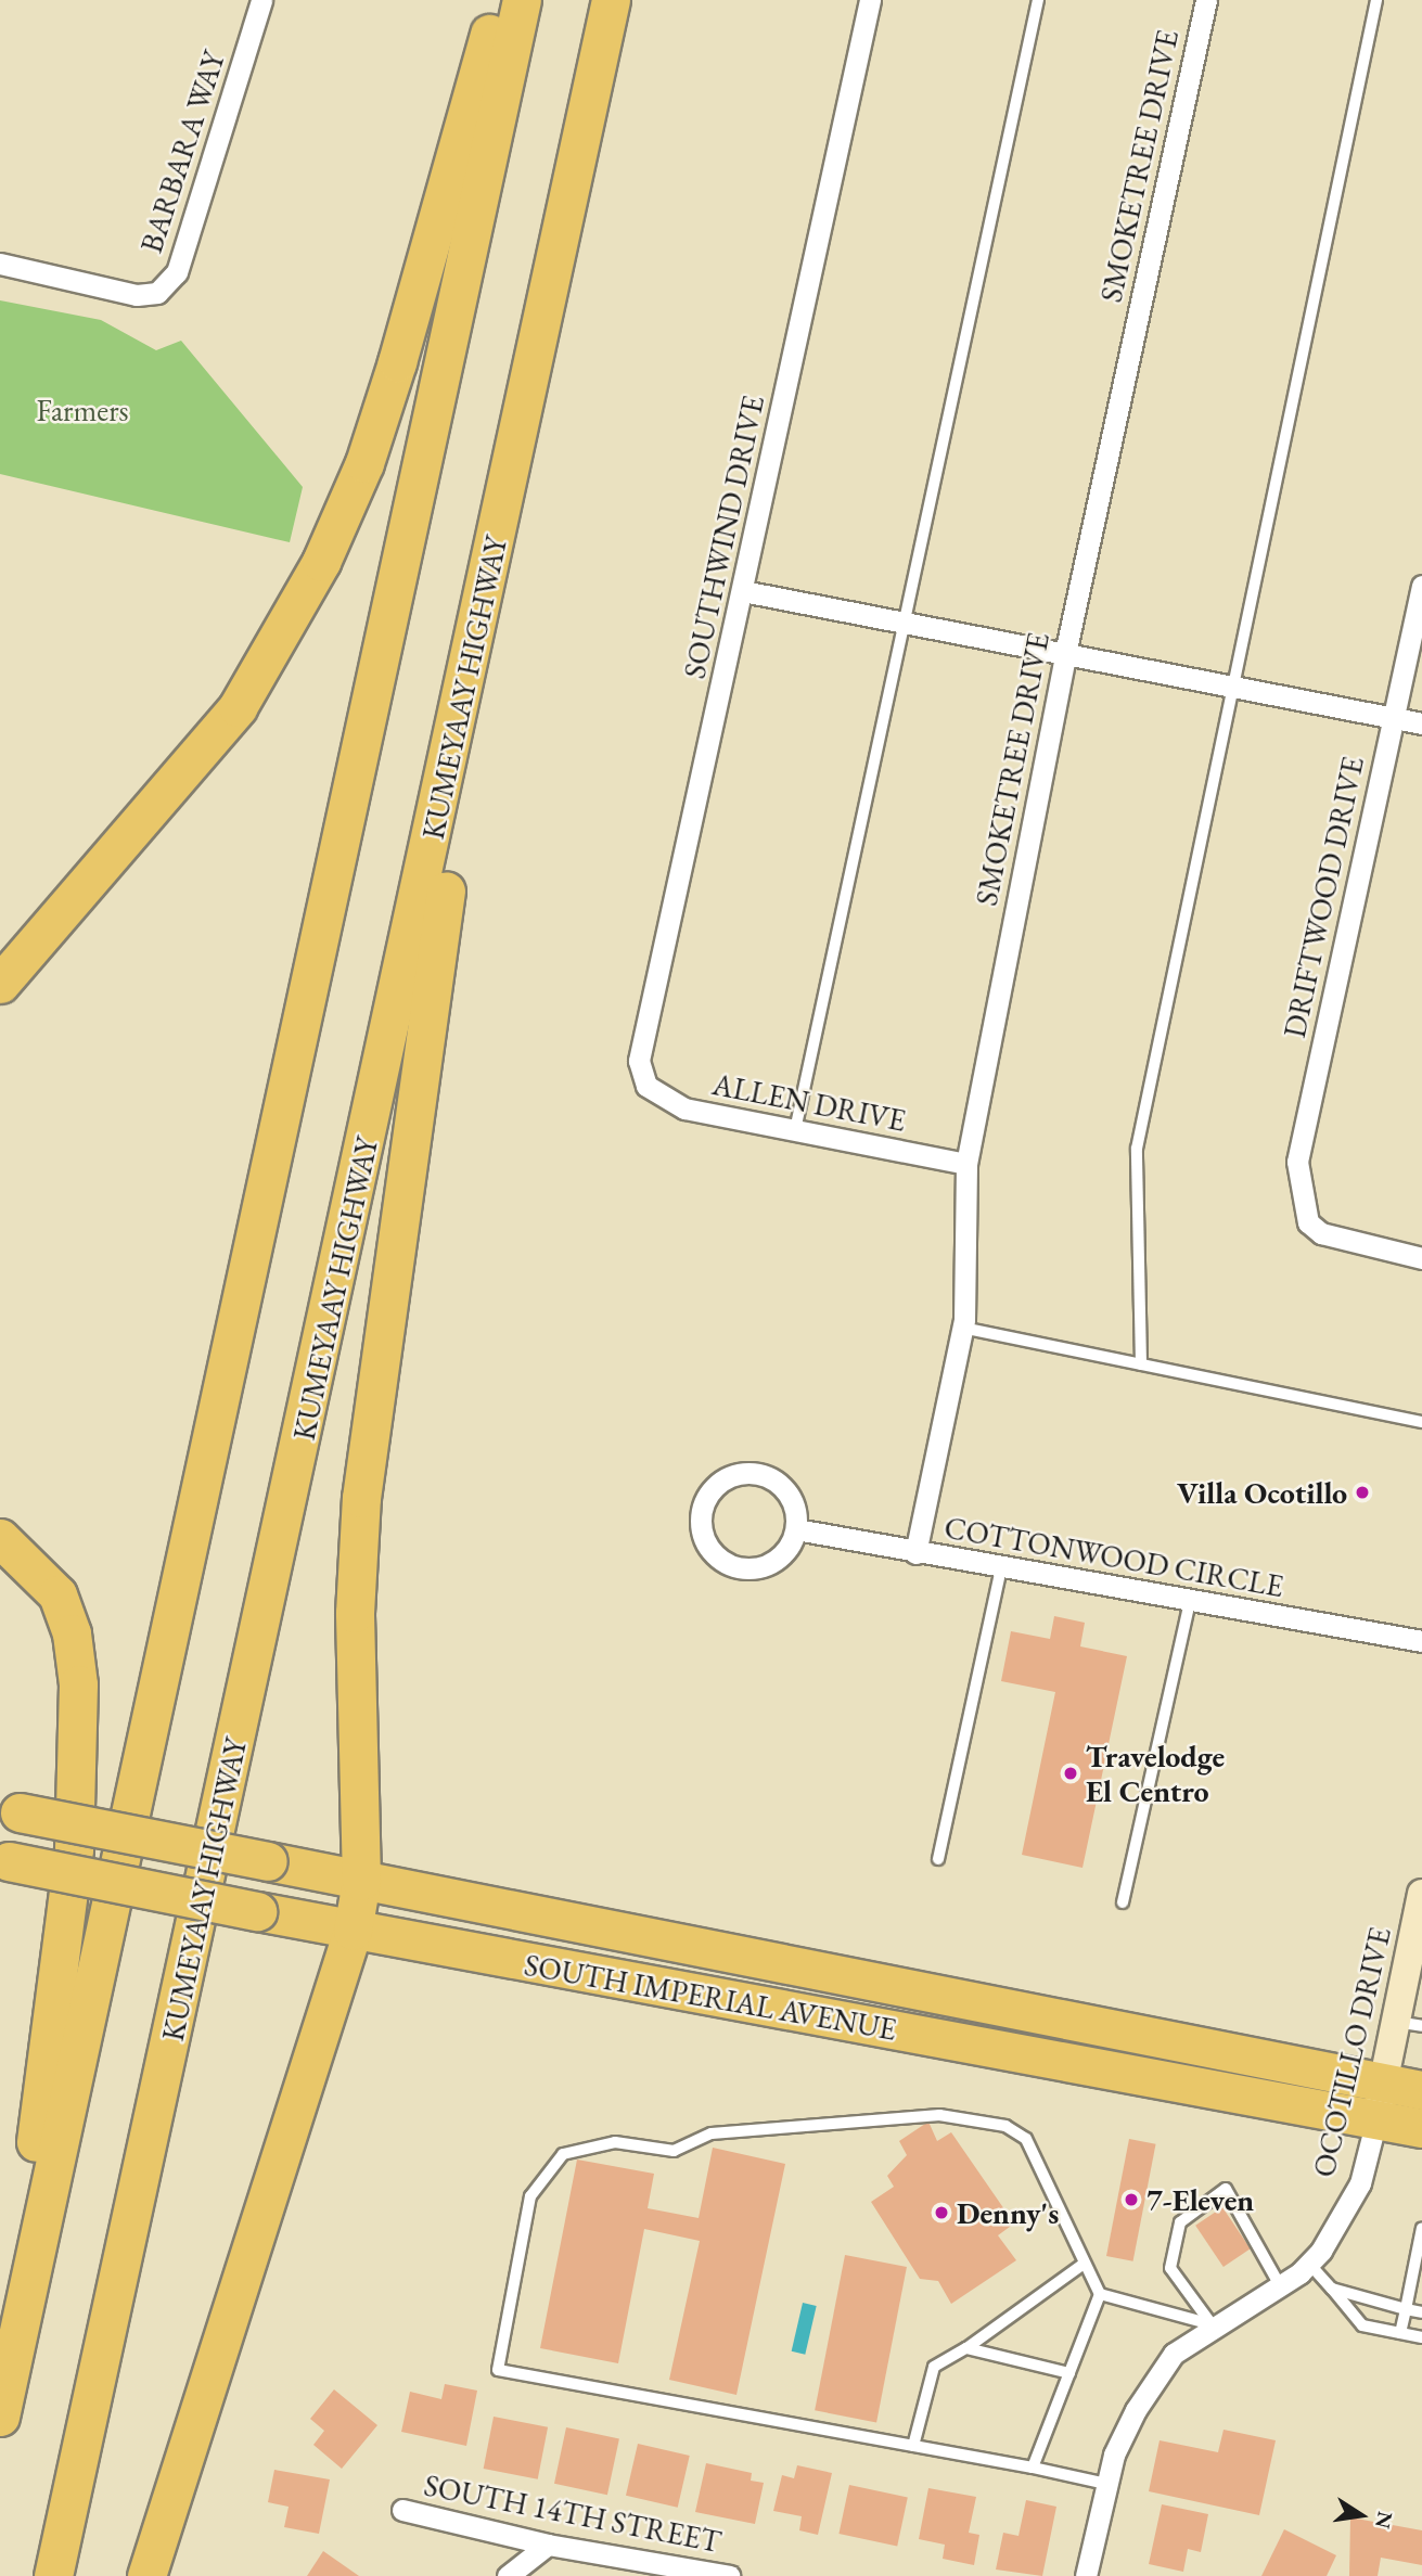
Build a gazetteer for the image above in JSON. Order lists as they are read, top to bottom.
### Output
{
  "streets": {
    "highway": ["KUMEYAAY HIGHWAY", "SOUTH IMPERIAL AVENUE"],
    "street": [
      "BARBARA WAY",
      "SMOKETREE DRIVE",
      "SOUTHWIND DRIVE",
      "DRIFTWOOD DRIVE",
      "ALLEN DRIVE",
      "COTTONWOOD CIRCLE",
      "OCOTILLO DRIVE",
      "SOUTH 14TH STREET"
    ]
  },
  "crossings": [
    ["SMOKETREE DRIVE", "ALLEN DRIVE"],
    ["SMOKETREE DRIVE", "COTTONWOOD CIRCLE"],
    ["SOUTHWIND DRIVE", "ALLEN DRIVE"],
    ["SOUTH IMPERIAL AVENUE", "OCOTILLO DRIVE"]
  ],
  "parks": ["Farmers"],
  "places": [
    "Villa Ocotillo",
    "Travelodge El Centro",
    "7-Eleven",
    "Denny's"
  ],
  "north": "right"
}
